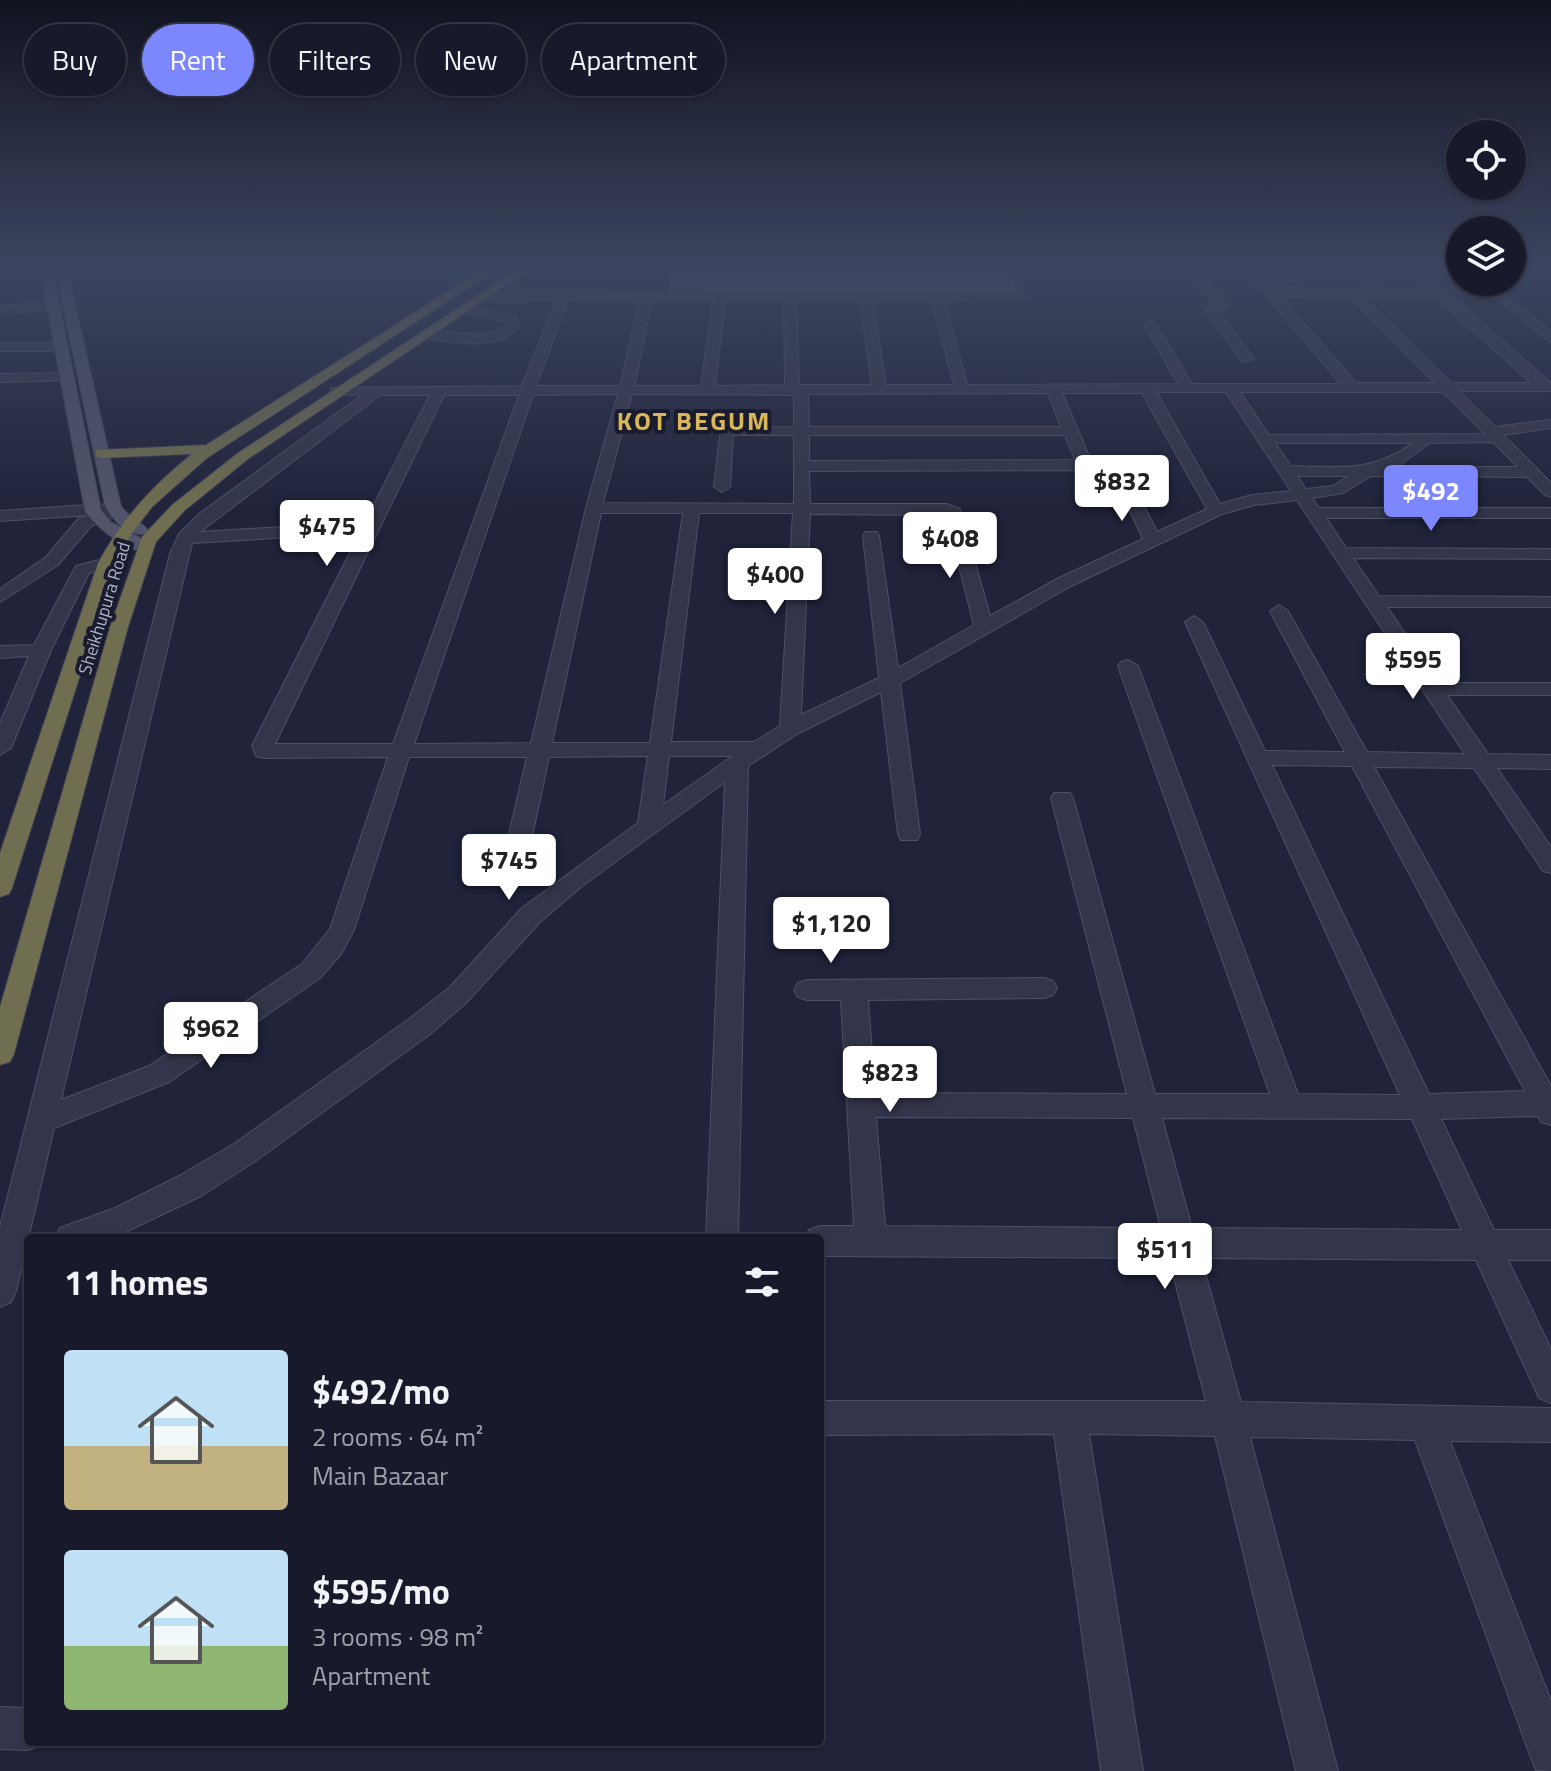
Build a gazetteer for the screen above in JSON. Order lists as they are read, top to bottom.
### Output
{
  "streets": {
    "highway": ["Sheikhupura Road"]
  },
  "districts": ["KOT BEGUM"],
  "page": {
    "chip": [
      "Buy",
      "Rent",
      "Filters",
      "New",
      "Apartment"
    ],
    "price": [
      "$832",
      "$492",
      "$475",
      "$408",
      "$400",
      "$595",
      "$745",
      "$1,120",
      "$962",
      "$823",
      "$511"
    ],
    "heading": "11 homes",
    "list": [
      {
        "name": "$492/mo",
        "note": "2 rooms · 64 m² · Main Bazaar"
      },
      {
        "name": "$595/mo",
        "note": "3 rooms · 98 m² · Apartment"
      }
    ]
  }
}
